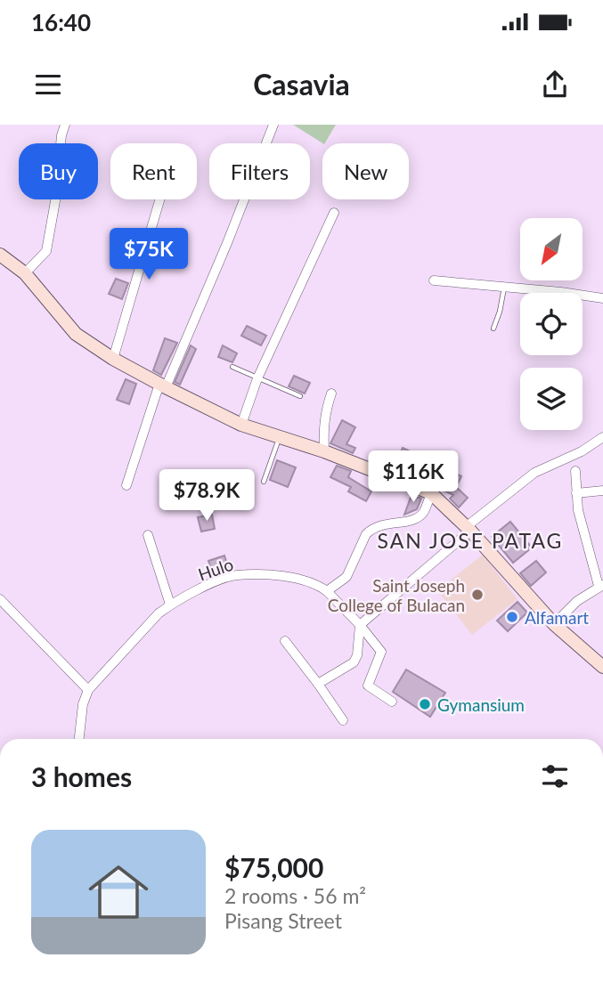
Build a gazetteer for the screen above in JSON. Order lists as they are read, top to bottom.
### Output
{
  "streets": {
    "street": ["Hulo"]
  },
  "districts": ["SAN JOSE PATAG"],
  "places": ["Saint Joseph College of Bulacan", "Alfamart", "Gymansium"],
  "north": "bottom left",
  "page": {
    "status": "16:40",
    "header": "Casavia",
    "chip": [
      "Buy",
      "Rent",
      "Filters",
      "New"
    ],
    "price": ["$75K", "$116K", "$78.9K"],
    "heading": "3 homes",
    "list": [
      {
        "name": "$75,000",
        "note": "2 rooms · 56 m² · Pisang Street"
      }
    ]
  }
}
